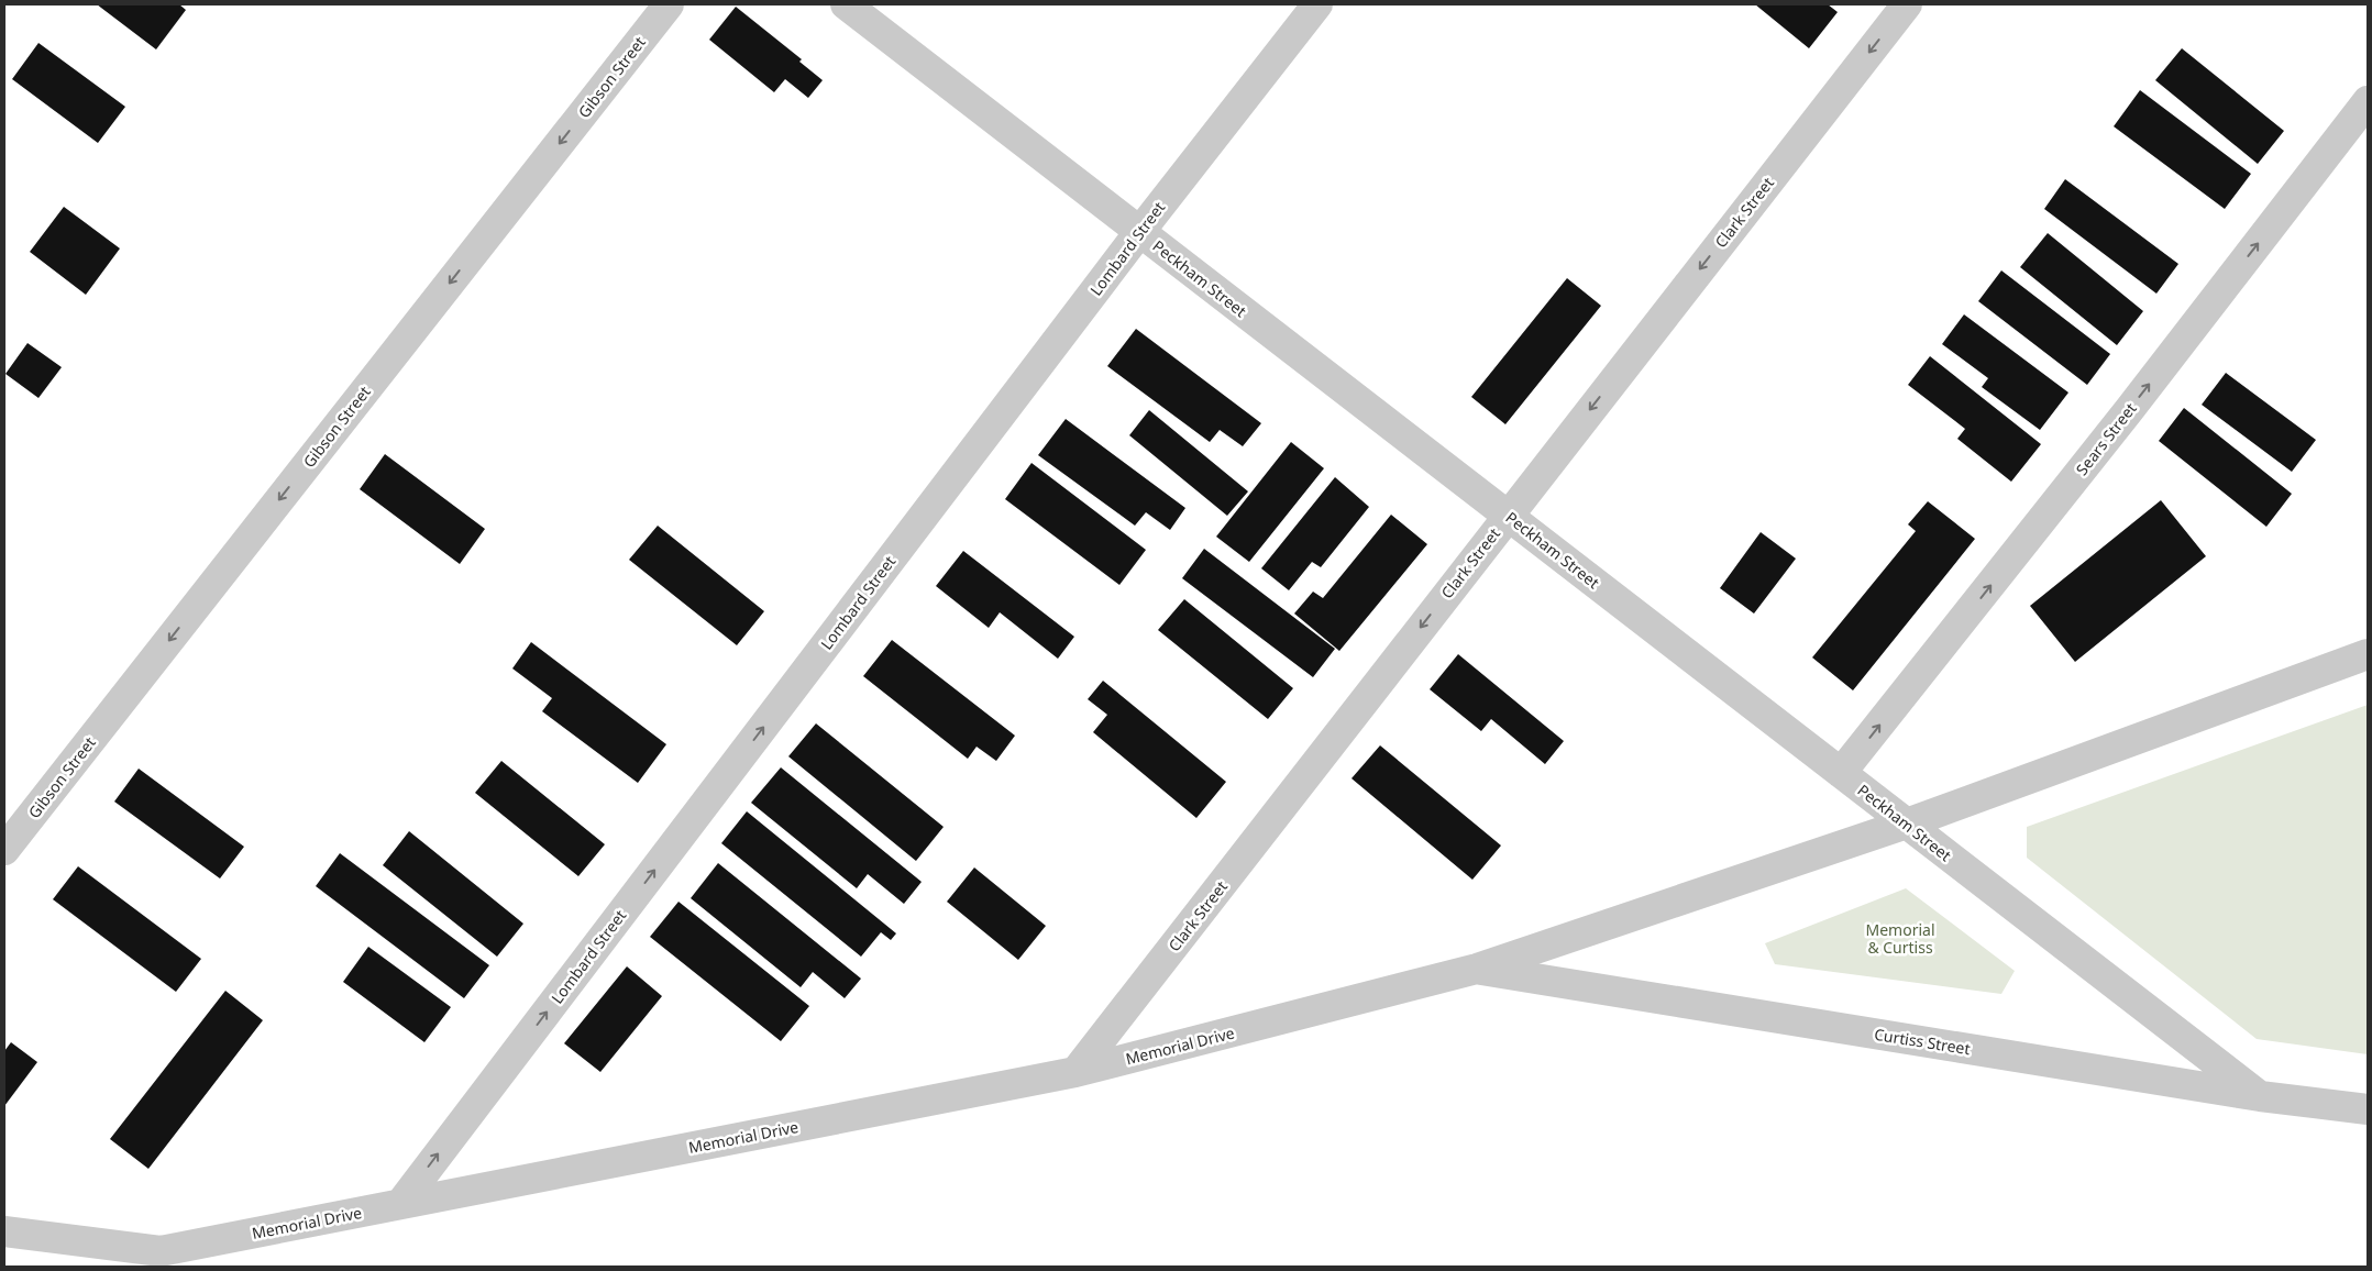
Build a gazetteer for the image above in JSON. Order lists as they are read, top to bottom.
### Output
{
  "streets": {
    "street": [
      "Gibson Street",
      "Clark Street",
      "Lombard Street",
      "Peckham Street",
      "Sears Street",
      "Curtiss Street",
      "Memorial Drive"
    ]
  },
  "crossings": [
    ["Clark Street", "Peckham Street"],
    ["Clark Street", "Memorial Drive"],
    ["Lombard Street", "Peckham Street"],
    ["Lombard Street", "Memorial Drive"],
    ["Peckham Street", "Sears Street"],
    ["Peckham Street", "Curtiss Street"],
    ["Peckham Street", "Memorial Drive"],
    ["Curtiss Street", "Memorial Drive"]
  ],
  "one_way": [
    "Gibson Street",
    "Clark Street",
    "Lombard Street",
    "Sears Street"
  ],
  "parks": ["Memorial & Curtiss"]
}
